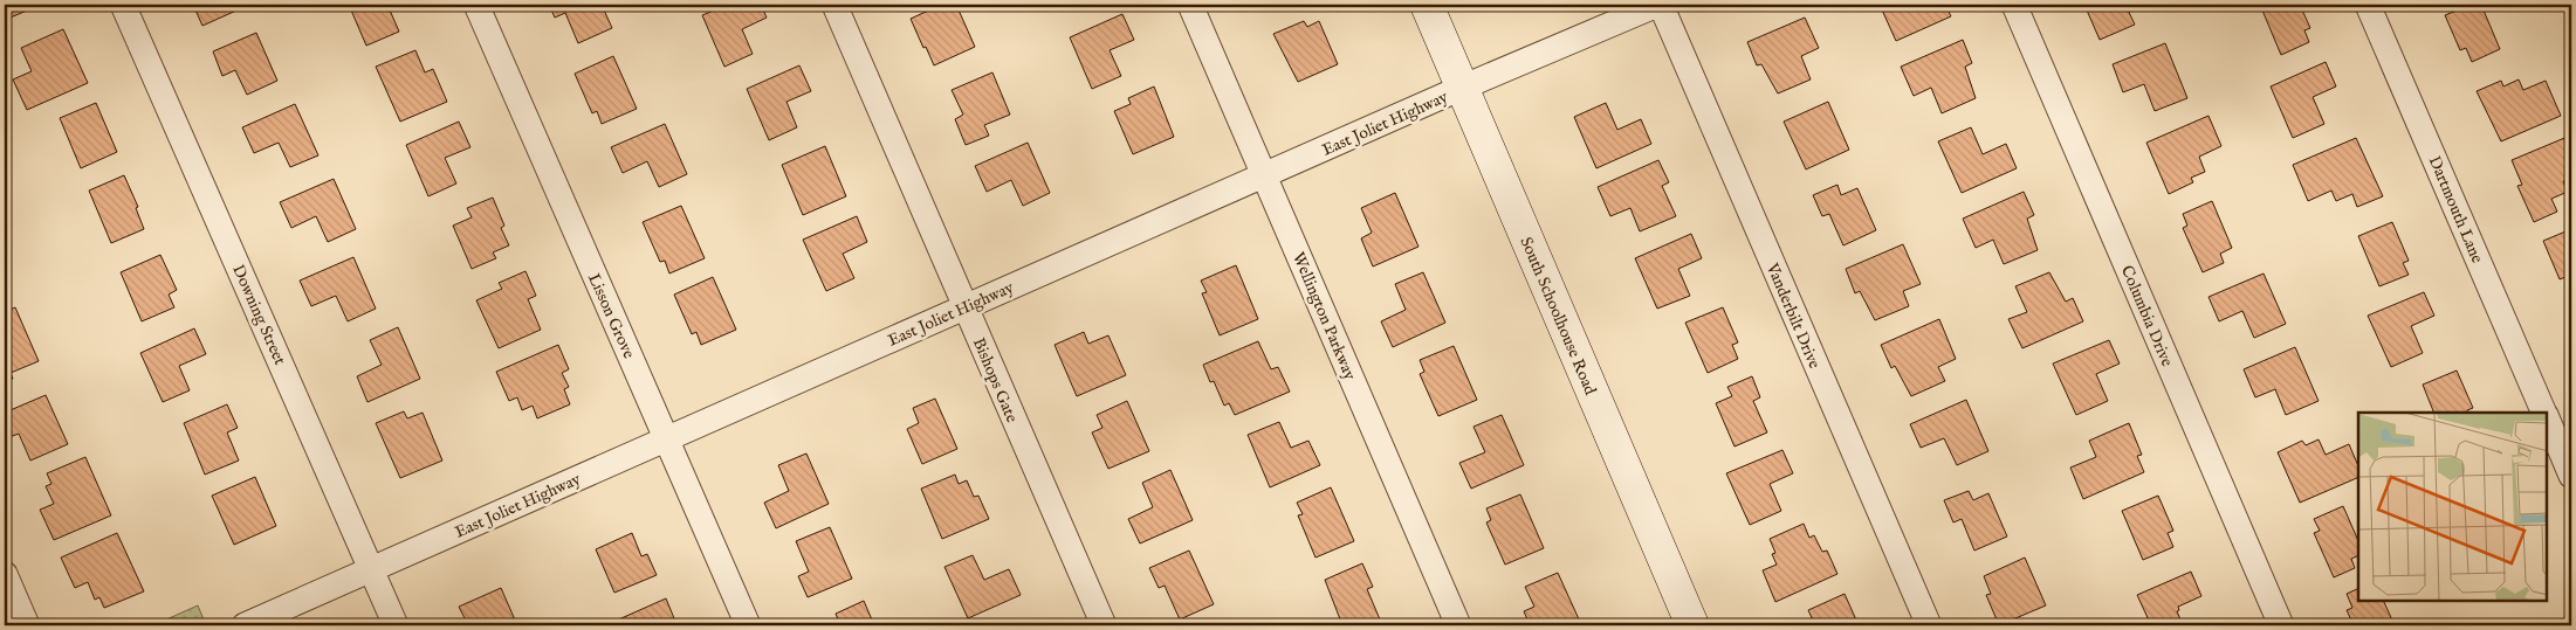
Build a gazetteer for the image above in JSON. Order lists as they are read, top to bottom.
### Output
{
  "streets": {
    "street": [
      "East Joliet Highway",
      "Dartmouth Lane",
      "Downing Street",
      "Lisson Grove",
      "Wellington Parkway",
      "South Schoolhouse Road",
      "Vanderbilt Drive",
      "Columbia Drive",
      "Bishops Gate"
    ]
  },
  "crossings": [
    ["East Joliet Highway", "Downing Street"],
    ["East Joliet Highway", "Lisson Grove"],
    ["East Joliet Highway", "Wellington Parkway"],
    ["East Joliet Highway", "South Schoolhouse Road"],
    ["East Joliet Highway", "Vanderbilt Drive"],
    ["East Joliet Highway", "Bishops Gate"]
  ]
}
